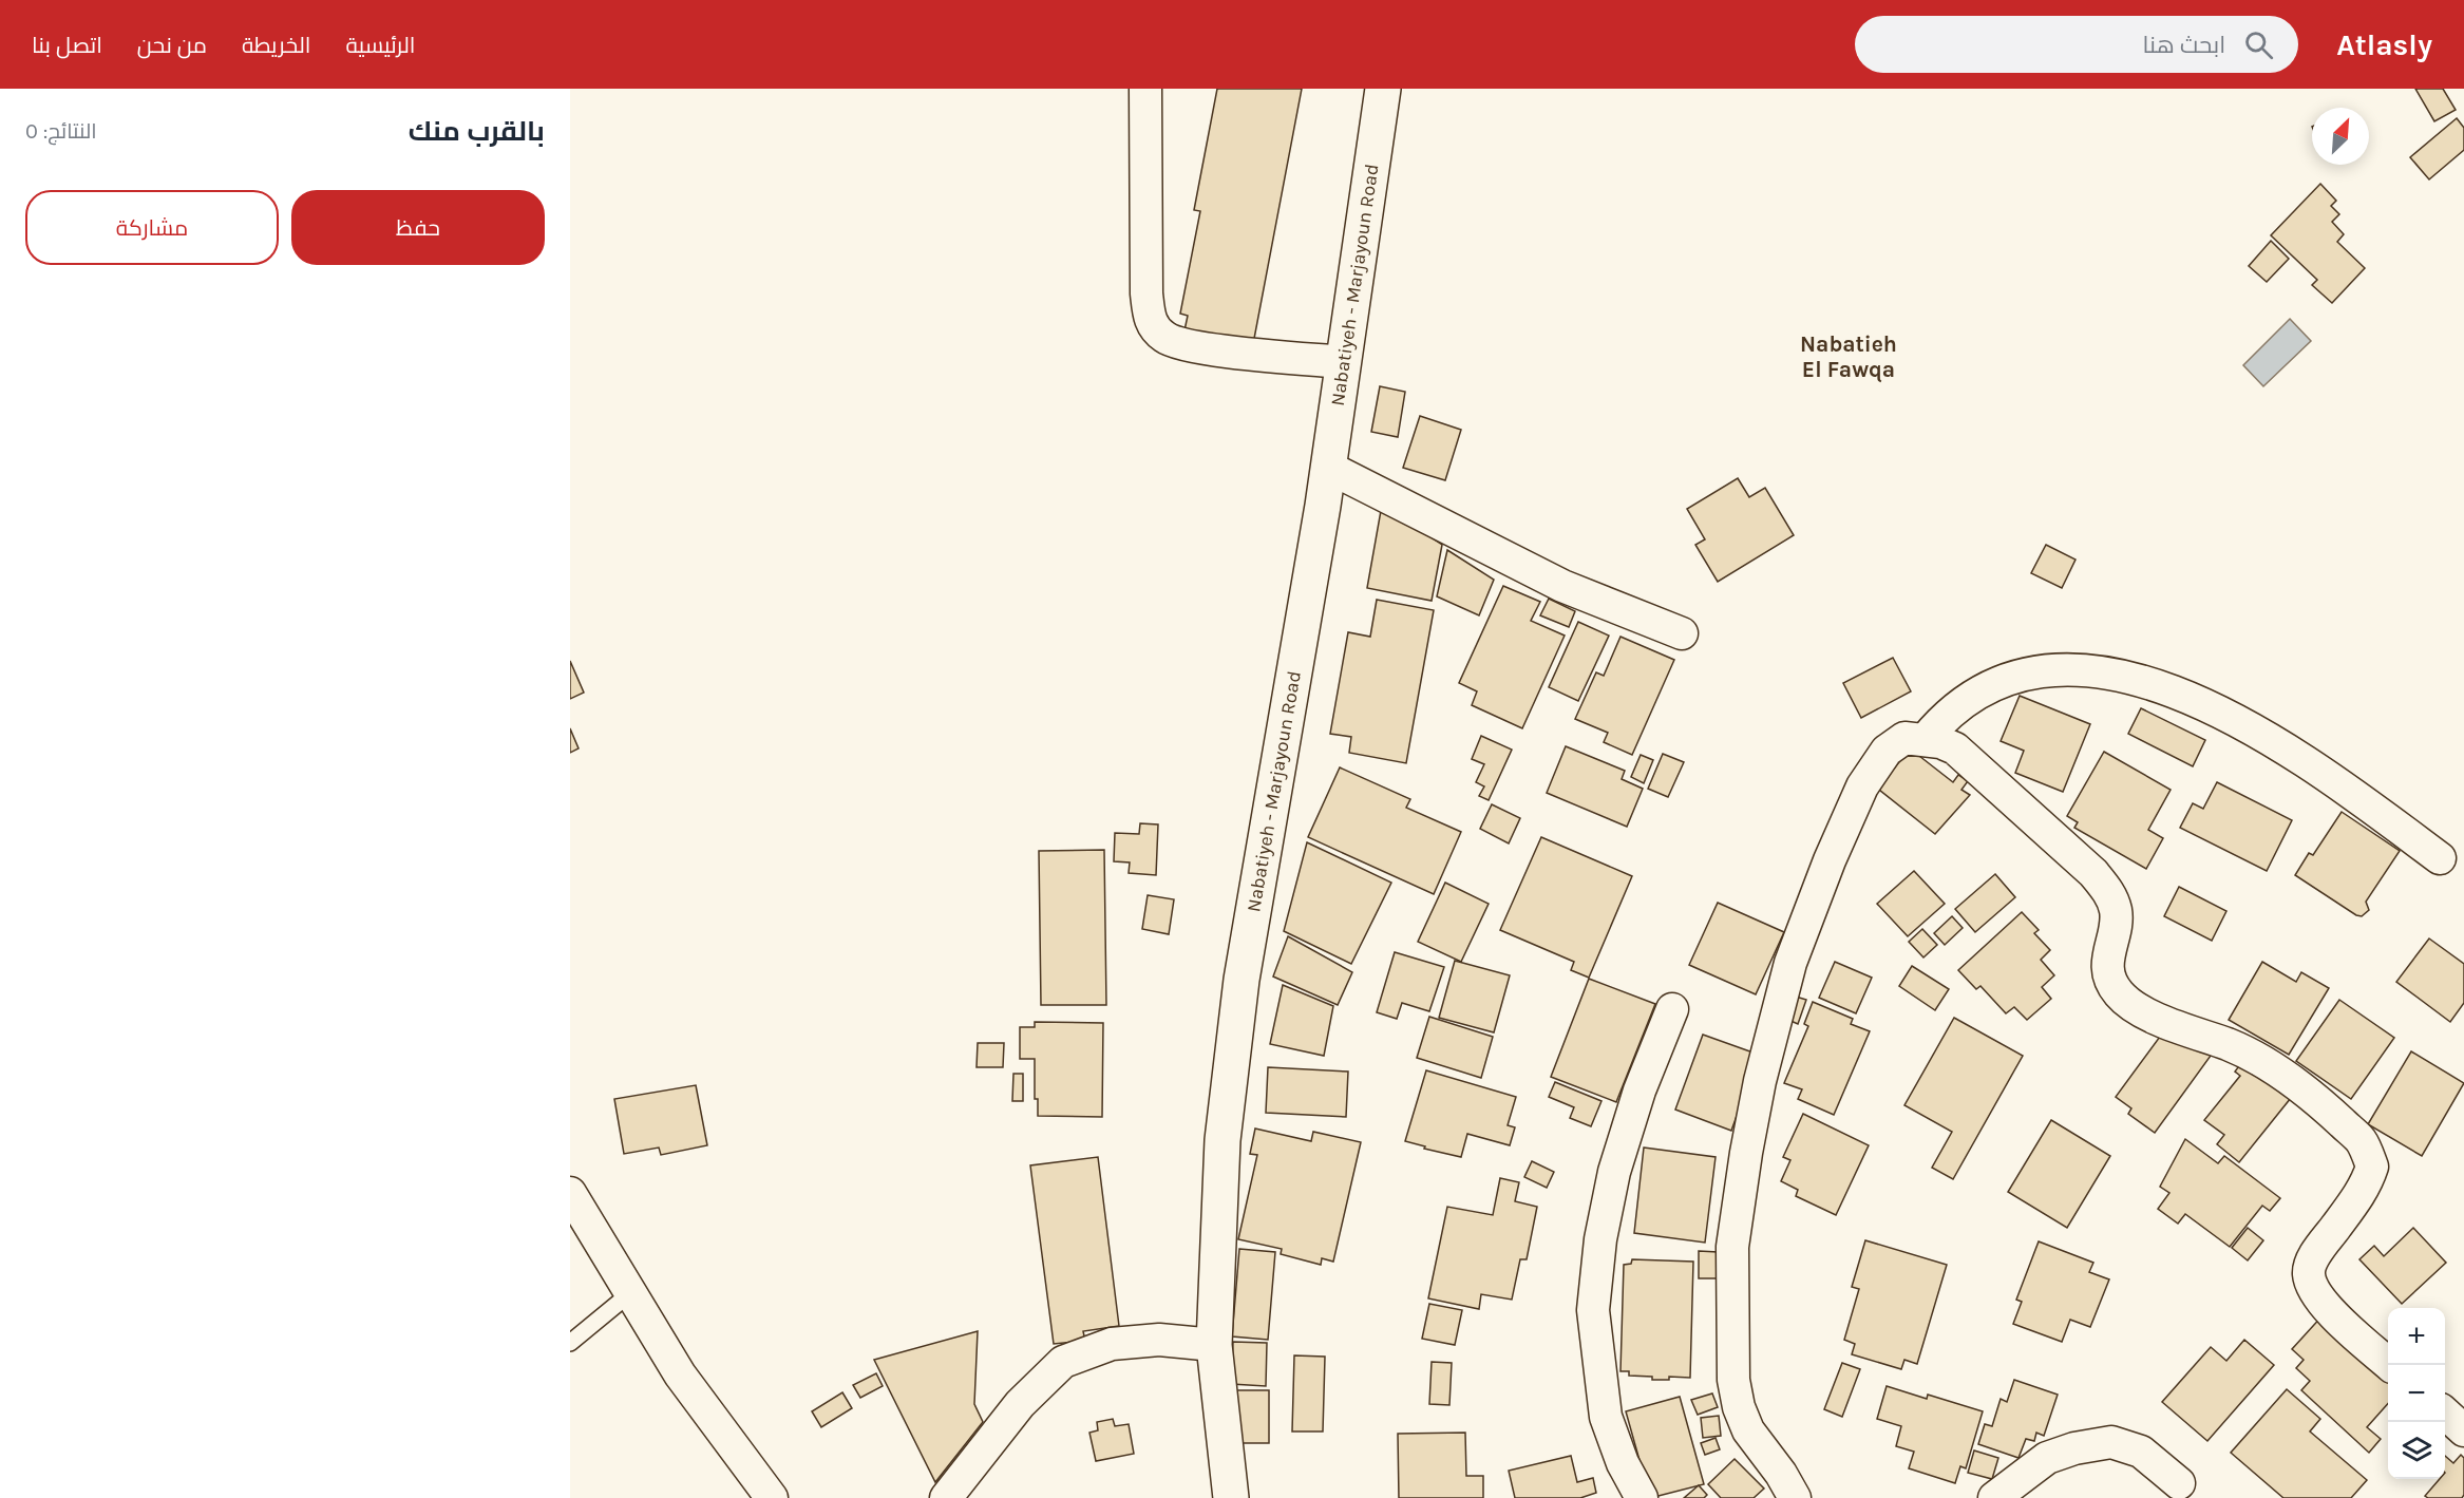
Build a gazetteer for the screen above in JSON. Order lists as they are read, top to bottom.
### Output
{
  "streets": {
    "main road": ["Nabatiyeh - Marjayoun Road"]
  },
  "districts": ["Nabatieh El Fawqa"],
  "north": "top right",
  "page": {
    "header": "Atlasly",
    "search": "ابحث هنا",
    "nav": [
      "الرئيسية",
      "الخريطة",
      "من نحن",
      "اتصل بنا"
    ],
    "heading": ["بالقرب منك", "النتائج: 0"],
    "buttons": ["حفظ", "مشاركة"],
    "map_buttons": ["+", "−"]
  }
}
